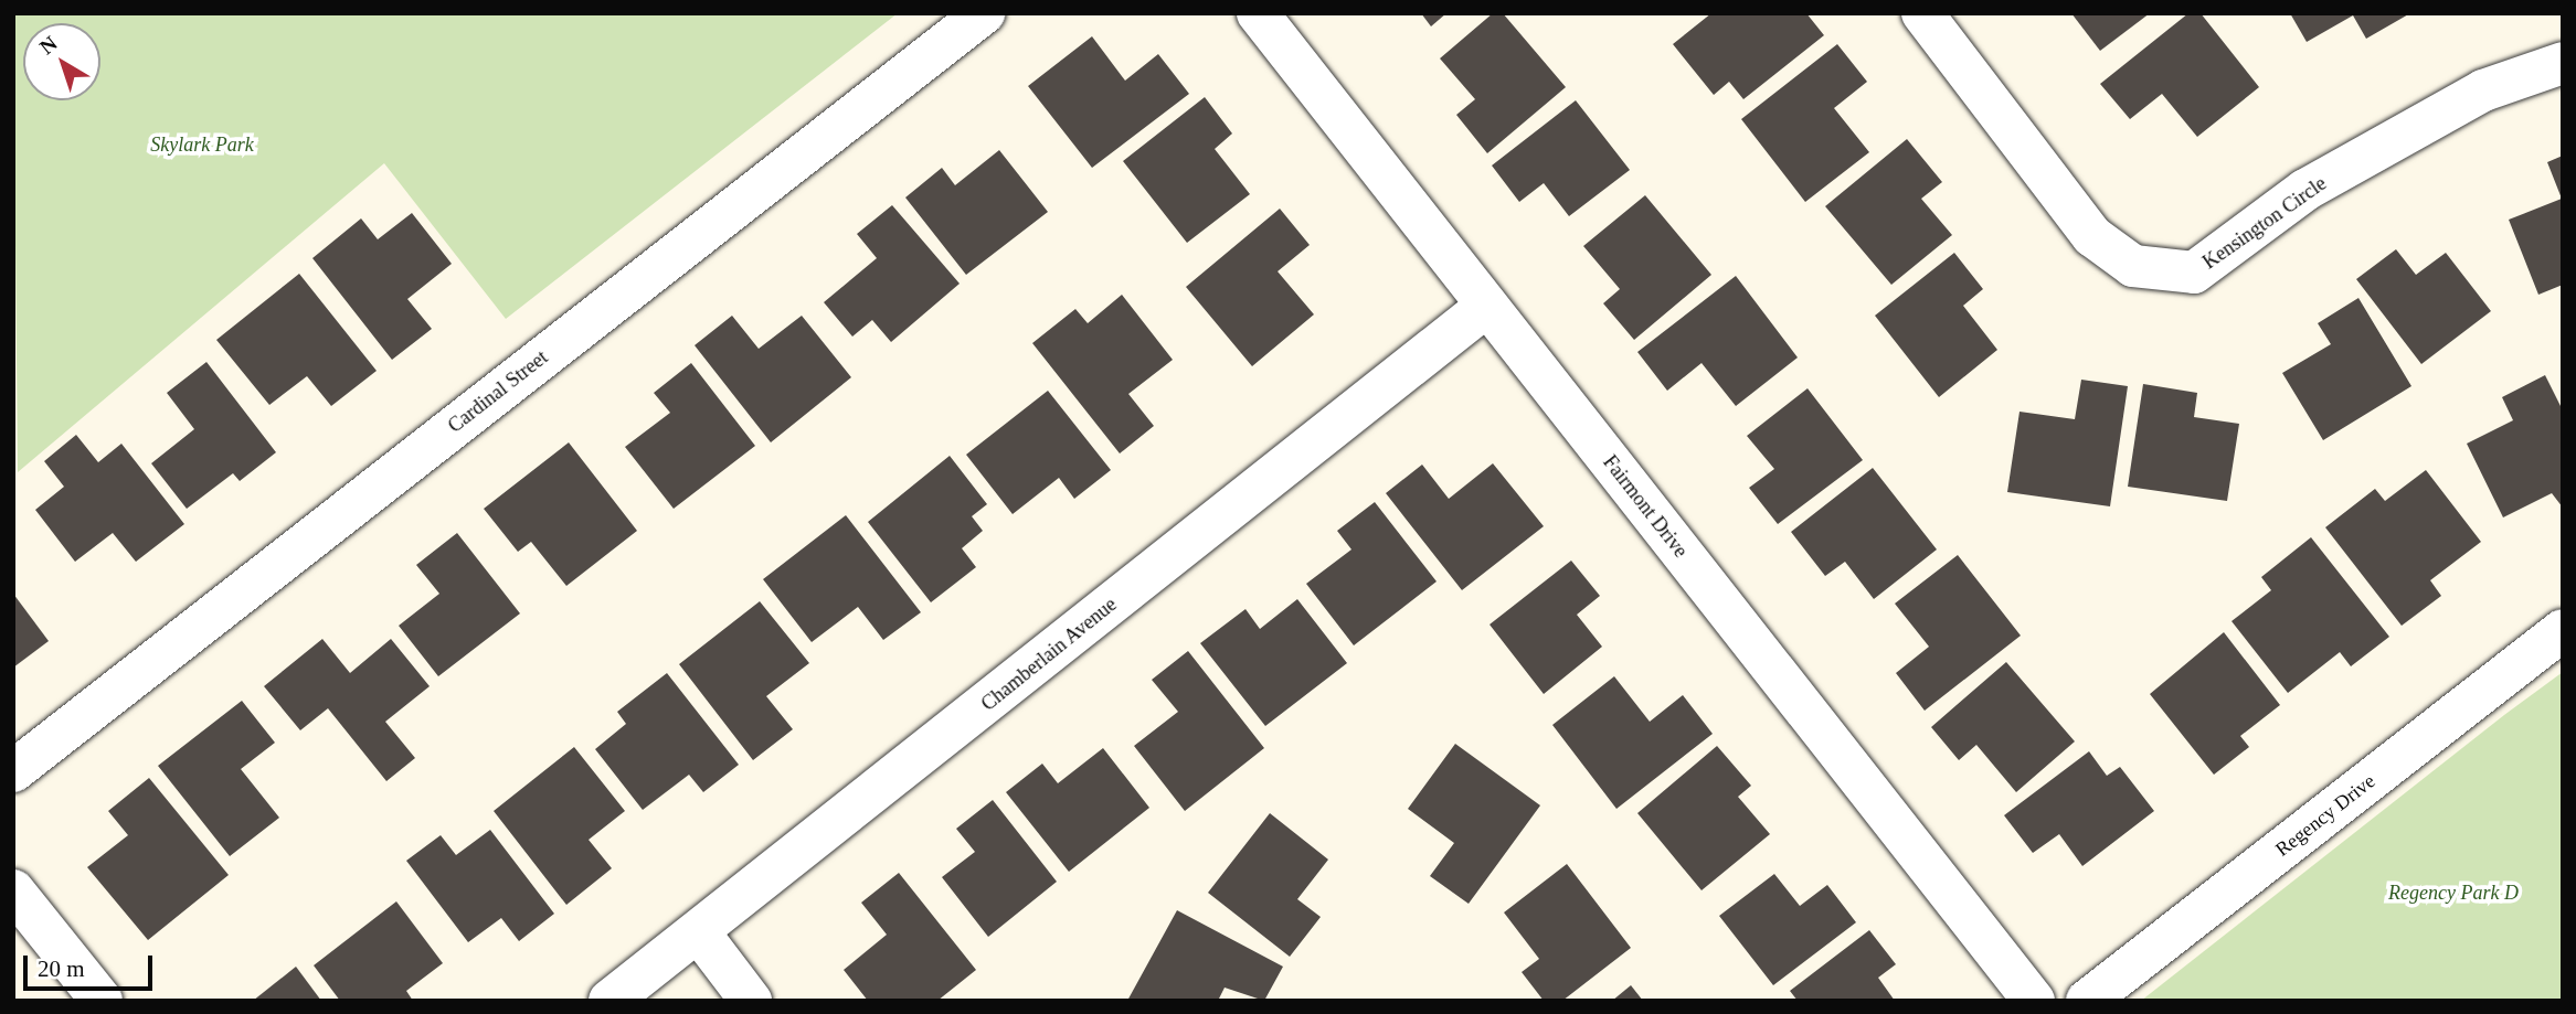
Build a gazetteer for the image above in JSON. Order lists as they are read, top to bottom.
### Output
{
  "streets": {
    "street": [
      "Kensington Circle",
      "Cardinal Street",
      "Fairmont Drive",
      "Chamberlain Avenue",
      "Regency Drive"
    ]
  },
  "crossings": [
    ["Fairmont Drive", "Chamberlain Avenue"]
  ],
  "parks": ["Skylark Park", "Regency Park D"],
  "scale_bar": "20 m",
  "north": "top left"
}
